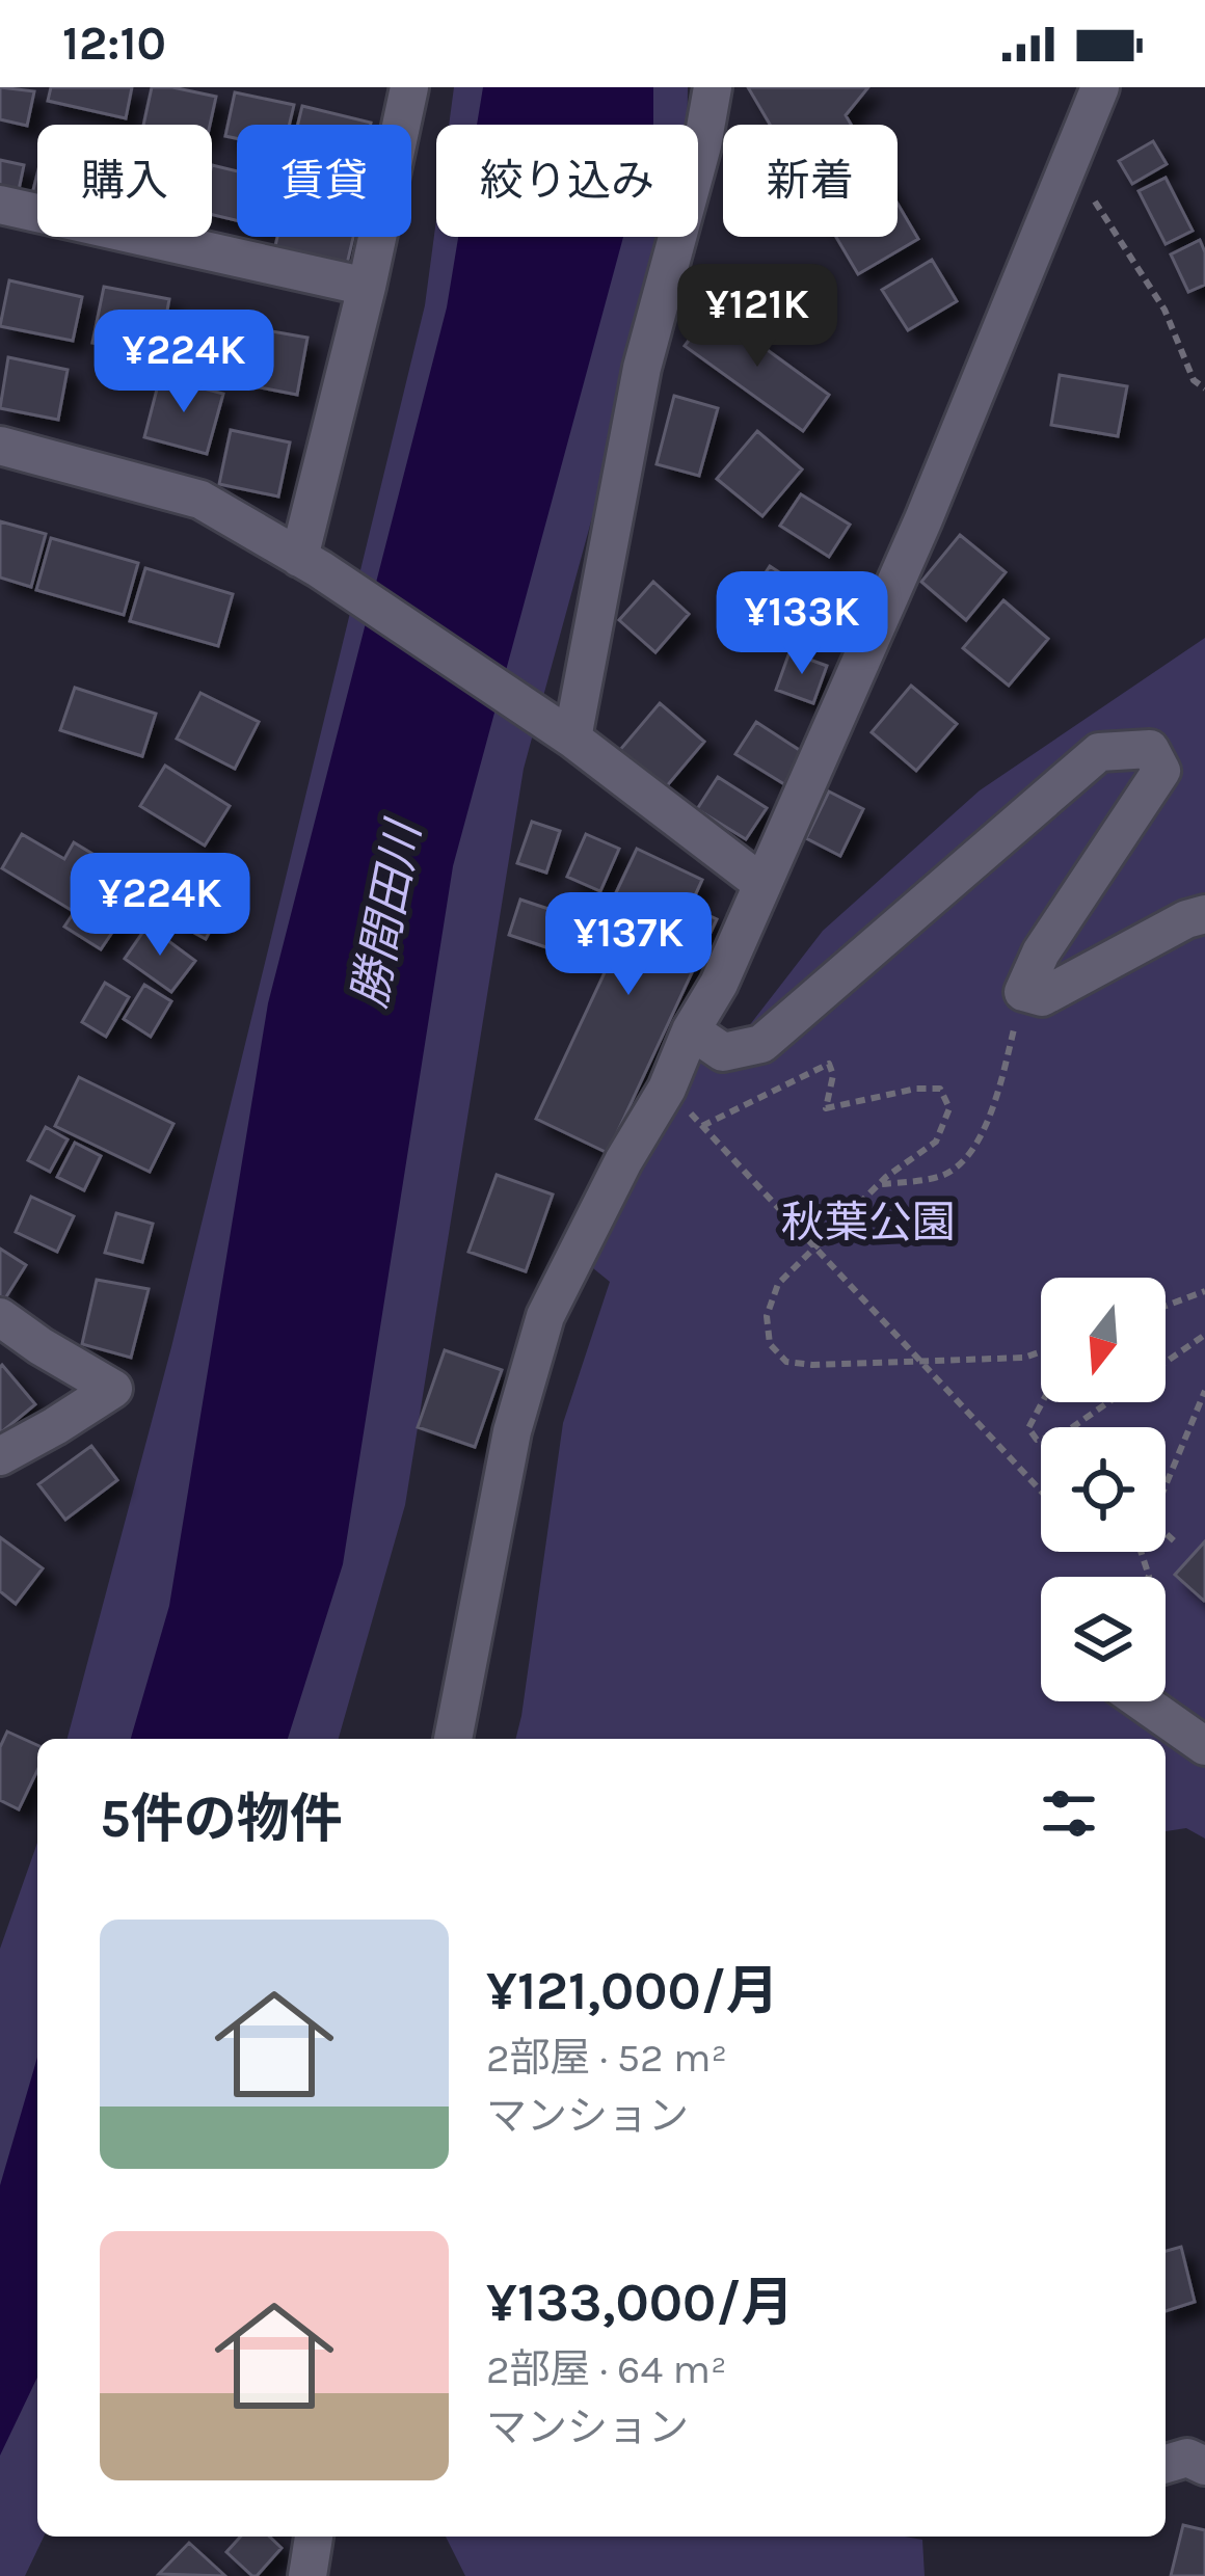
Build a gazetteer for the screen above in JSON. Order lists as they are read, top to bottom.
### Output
{
  "water": ["勝間田川"],
  "parks": ["秋葉公園"],
  "north": "bottom",
  "page": {
    "status": "12:10",
    "chip": [
      "購入",
      "賃貸",
      "絞り込み",
      "新着"
    ],
    "price": [
      "¥121K",
      "¥224K",
      "¥133K",
      "¥224K",
      "¥137K"
    ],
    "heading": "5件の物件",
    "list": [
      {
        "name": "¥121,000/月",
        "note": "2部屋 · 52 m² · マンション"
      },
      {
        "name": "¥133,000/月",
        "note": "2部屋 · 64 m² · マンション"
      }
    ]
  }
}
